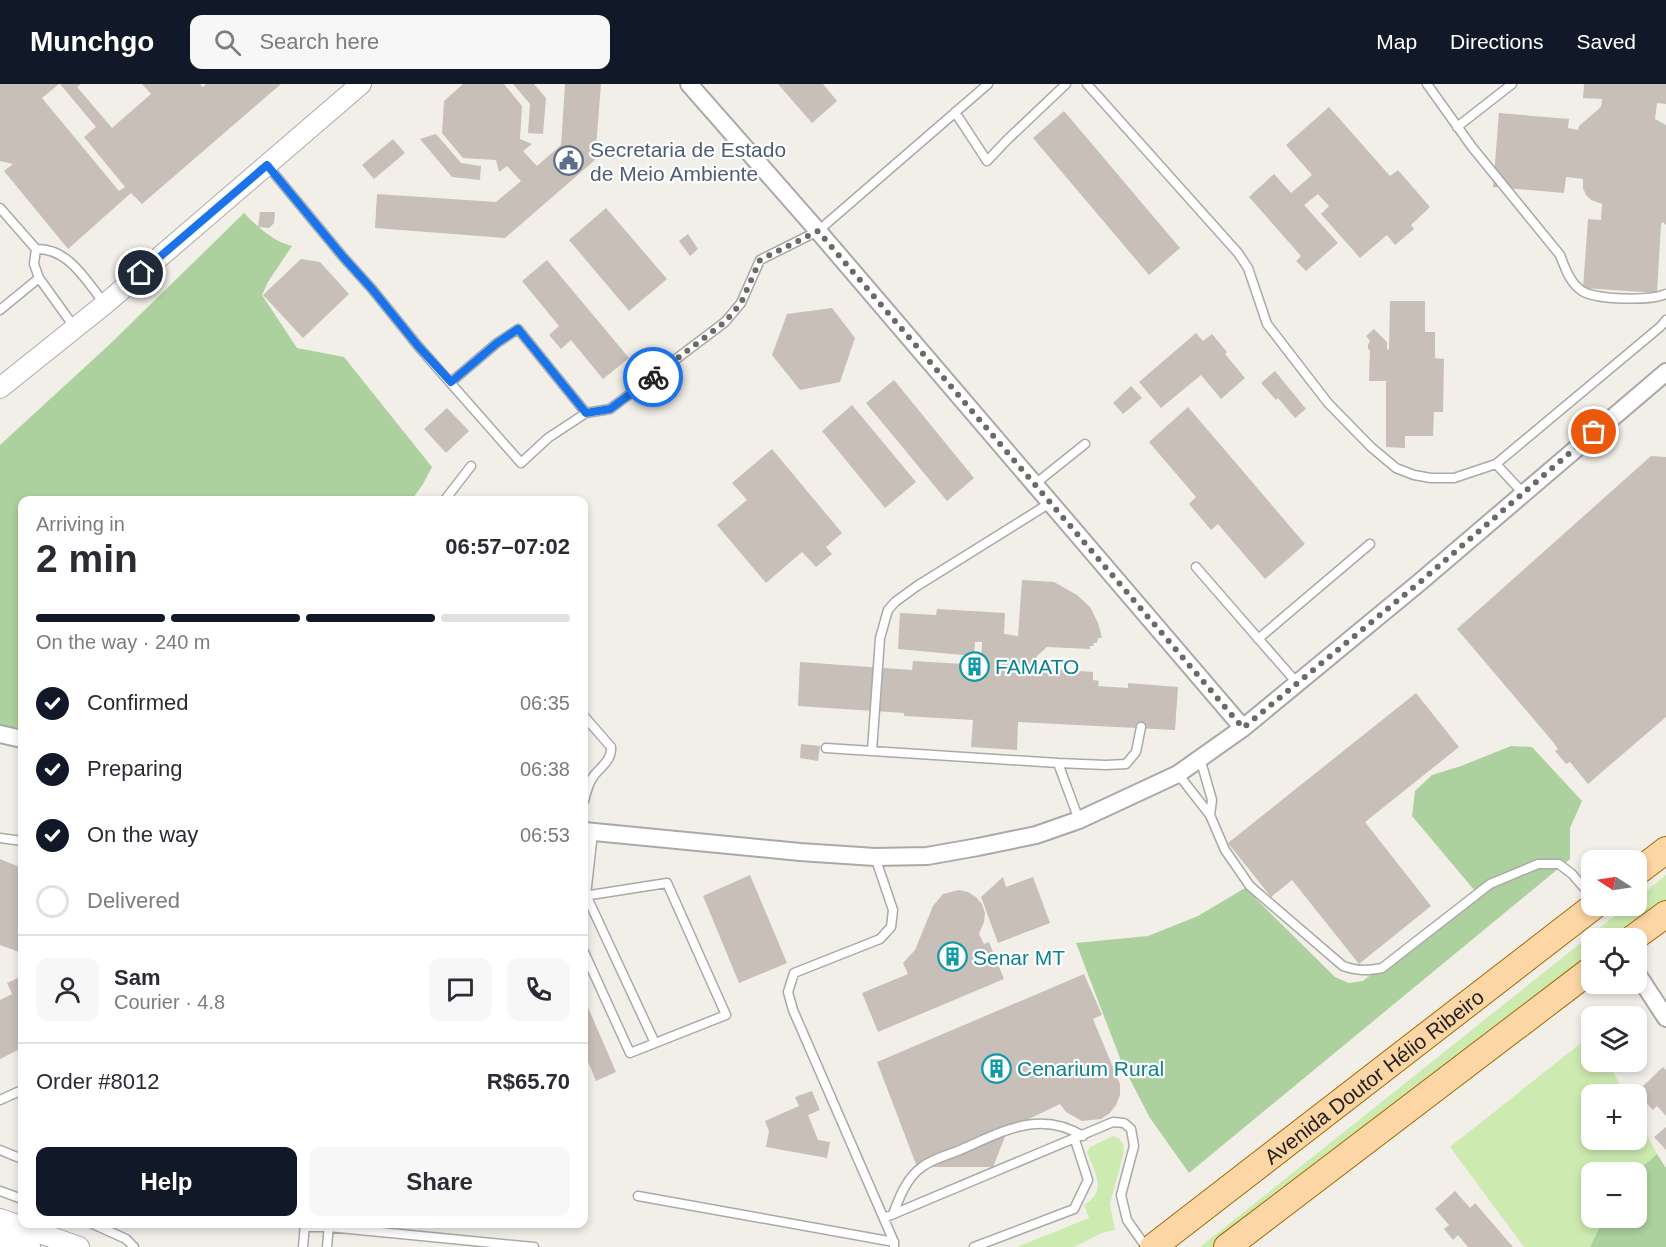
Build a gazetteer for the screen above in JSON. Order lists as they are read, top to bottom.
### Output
{
  "streets": {
    "main road": ["Avenida Doutor Hélio Ribeiro"]
  },
  "places": {
    "public building": ["Secretaria de Estado de Meio Ambiente"],
    "building": ["FAMATO", "Senar MT", "Cenarium Rural"]
  },
  "north": "left",
  "page": {
    "header": "Munchgo",
    "search": "Search here",
    "nav": ["Map", "Directions", "Saved"],
    "heading": ["2 min", "Arriving in", "06:57–07:02"],
    "panel": [
      "Sam",
      "Courier · 4.8",
      "Order #8012",
      "R$65.70"
    ],
    "bar": "On the way · 240 m",
    "list": [
      ["Confirmed", "06:35"],
      ["Preparing", "06:38"],
      ["On the way", "06:53"],
      "Delivered"
    ],
    "map_buttons": ["+", "−"],
    "buttons": ["Help", "Share"]
  }
}
